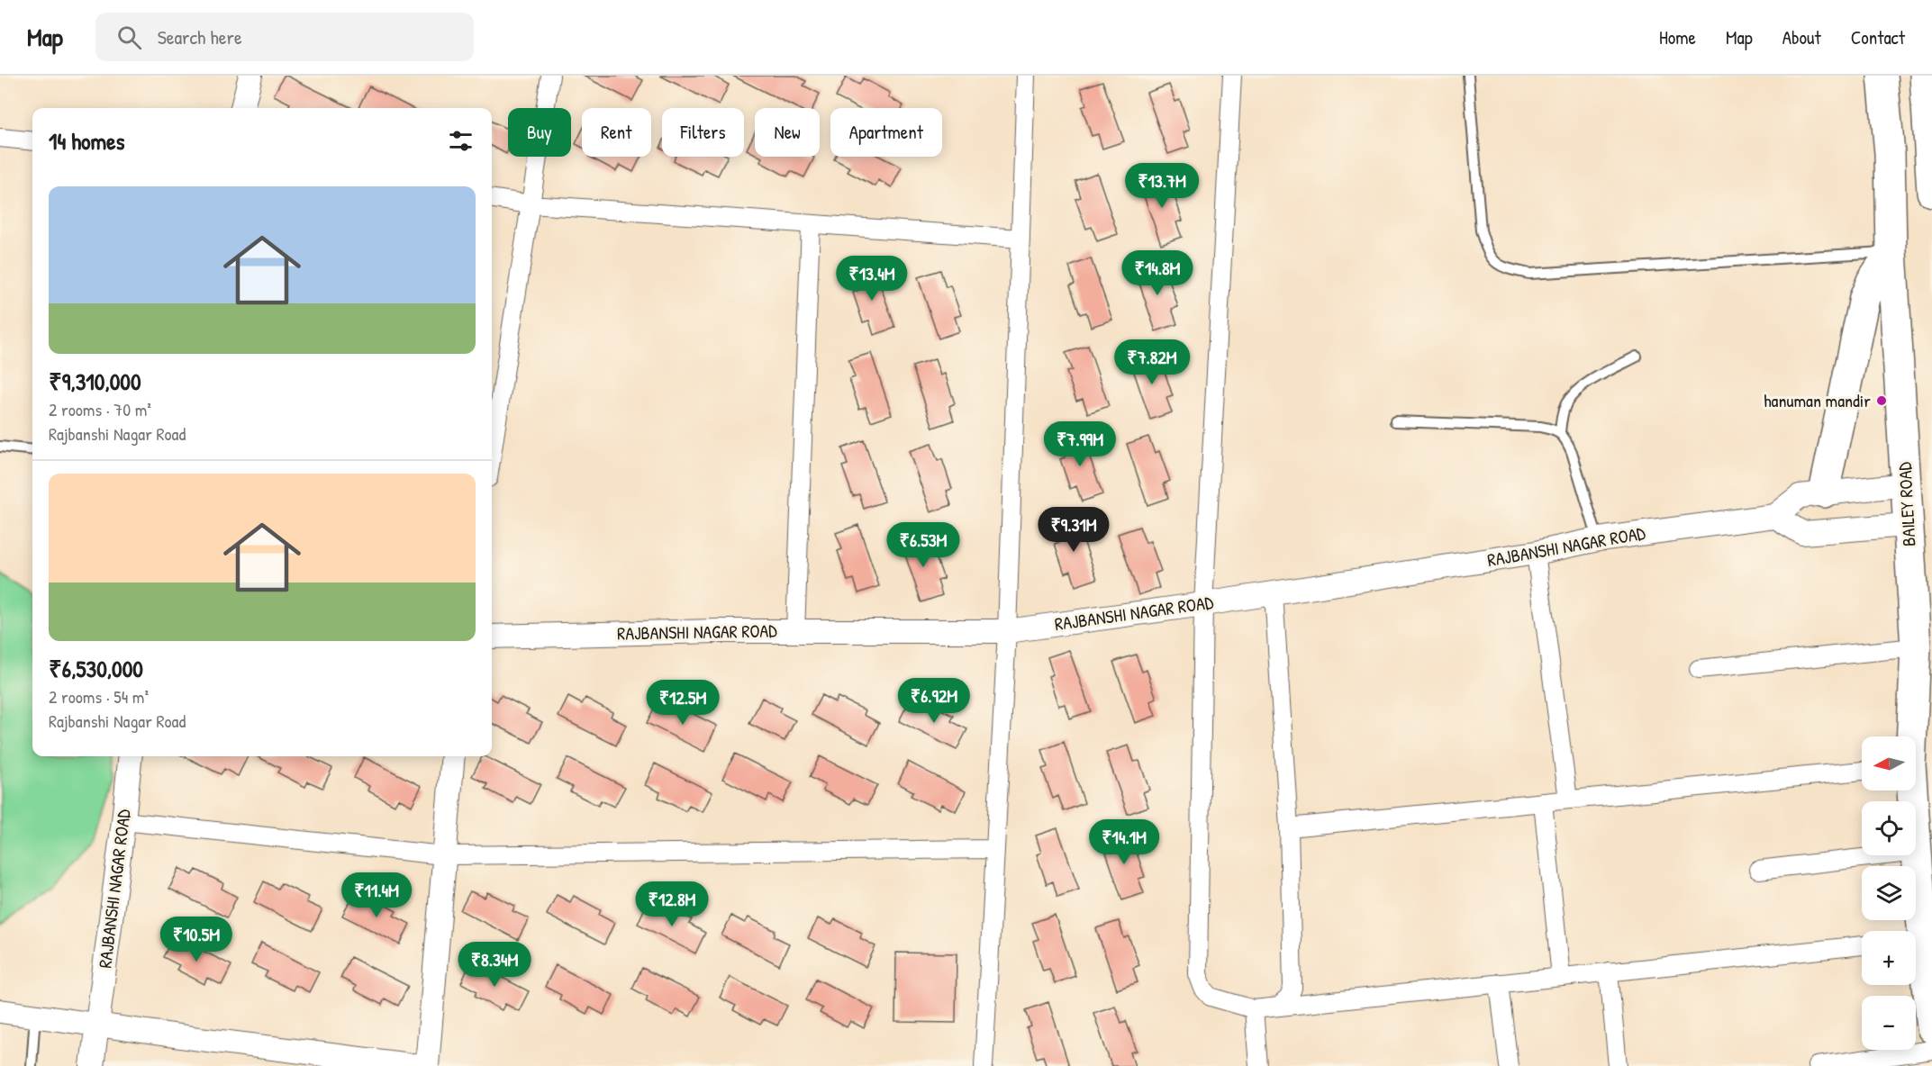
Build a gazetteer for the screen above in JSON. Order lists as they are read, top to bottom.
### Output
{
  "streets": {
    "highway": ["BAILEY ROAD"],
    "street": ["RAJBANSHI NAGAR ROAD"]
  },
  "crossings": [
    ["BAILEY ROAD", "RAJBANSHI NAGAR ROAD"]
  ],
  "places": ["hanuman mandir"],
  "north": "left",
  "page": {
    "header": "Map",
    "search": "Search here",
    "nav": [
      "Home",
      "Map",
      "About",
      "Contact"
    ],
    "chip": [
      "Buy",
      "Rent",
      "Filters",
      "New",
      "Apartment"
    ],
    "heading": "14 homes",
    "price": [
      "₹13.7M",
      "₹14.8M",
      "₹13.4M",
      "₹7.82M",
      "₹7.99M",
      "₹9.31M",
      "₹6.53M",
      "₹6.92M",
      "₹12.5M",
      "₹14.1M",
      "₹11.4M",
      "₹12.8M",
      "₹10.5M",
      "₹8.34M"
    ],
    "list": [
      {
        "name": "₹9,310,000",
        "note": "2 rooms · 70 m² · Rajbanshi Nagar Road"
      },
      {
        "name": "₹6,530,000",
        "note": "2 rooms · 54 m² · Rajbanshi Nagar Road"
      }
    ],
    "map_buttons": ["+", "−"]
  }
}
